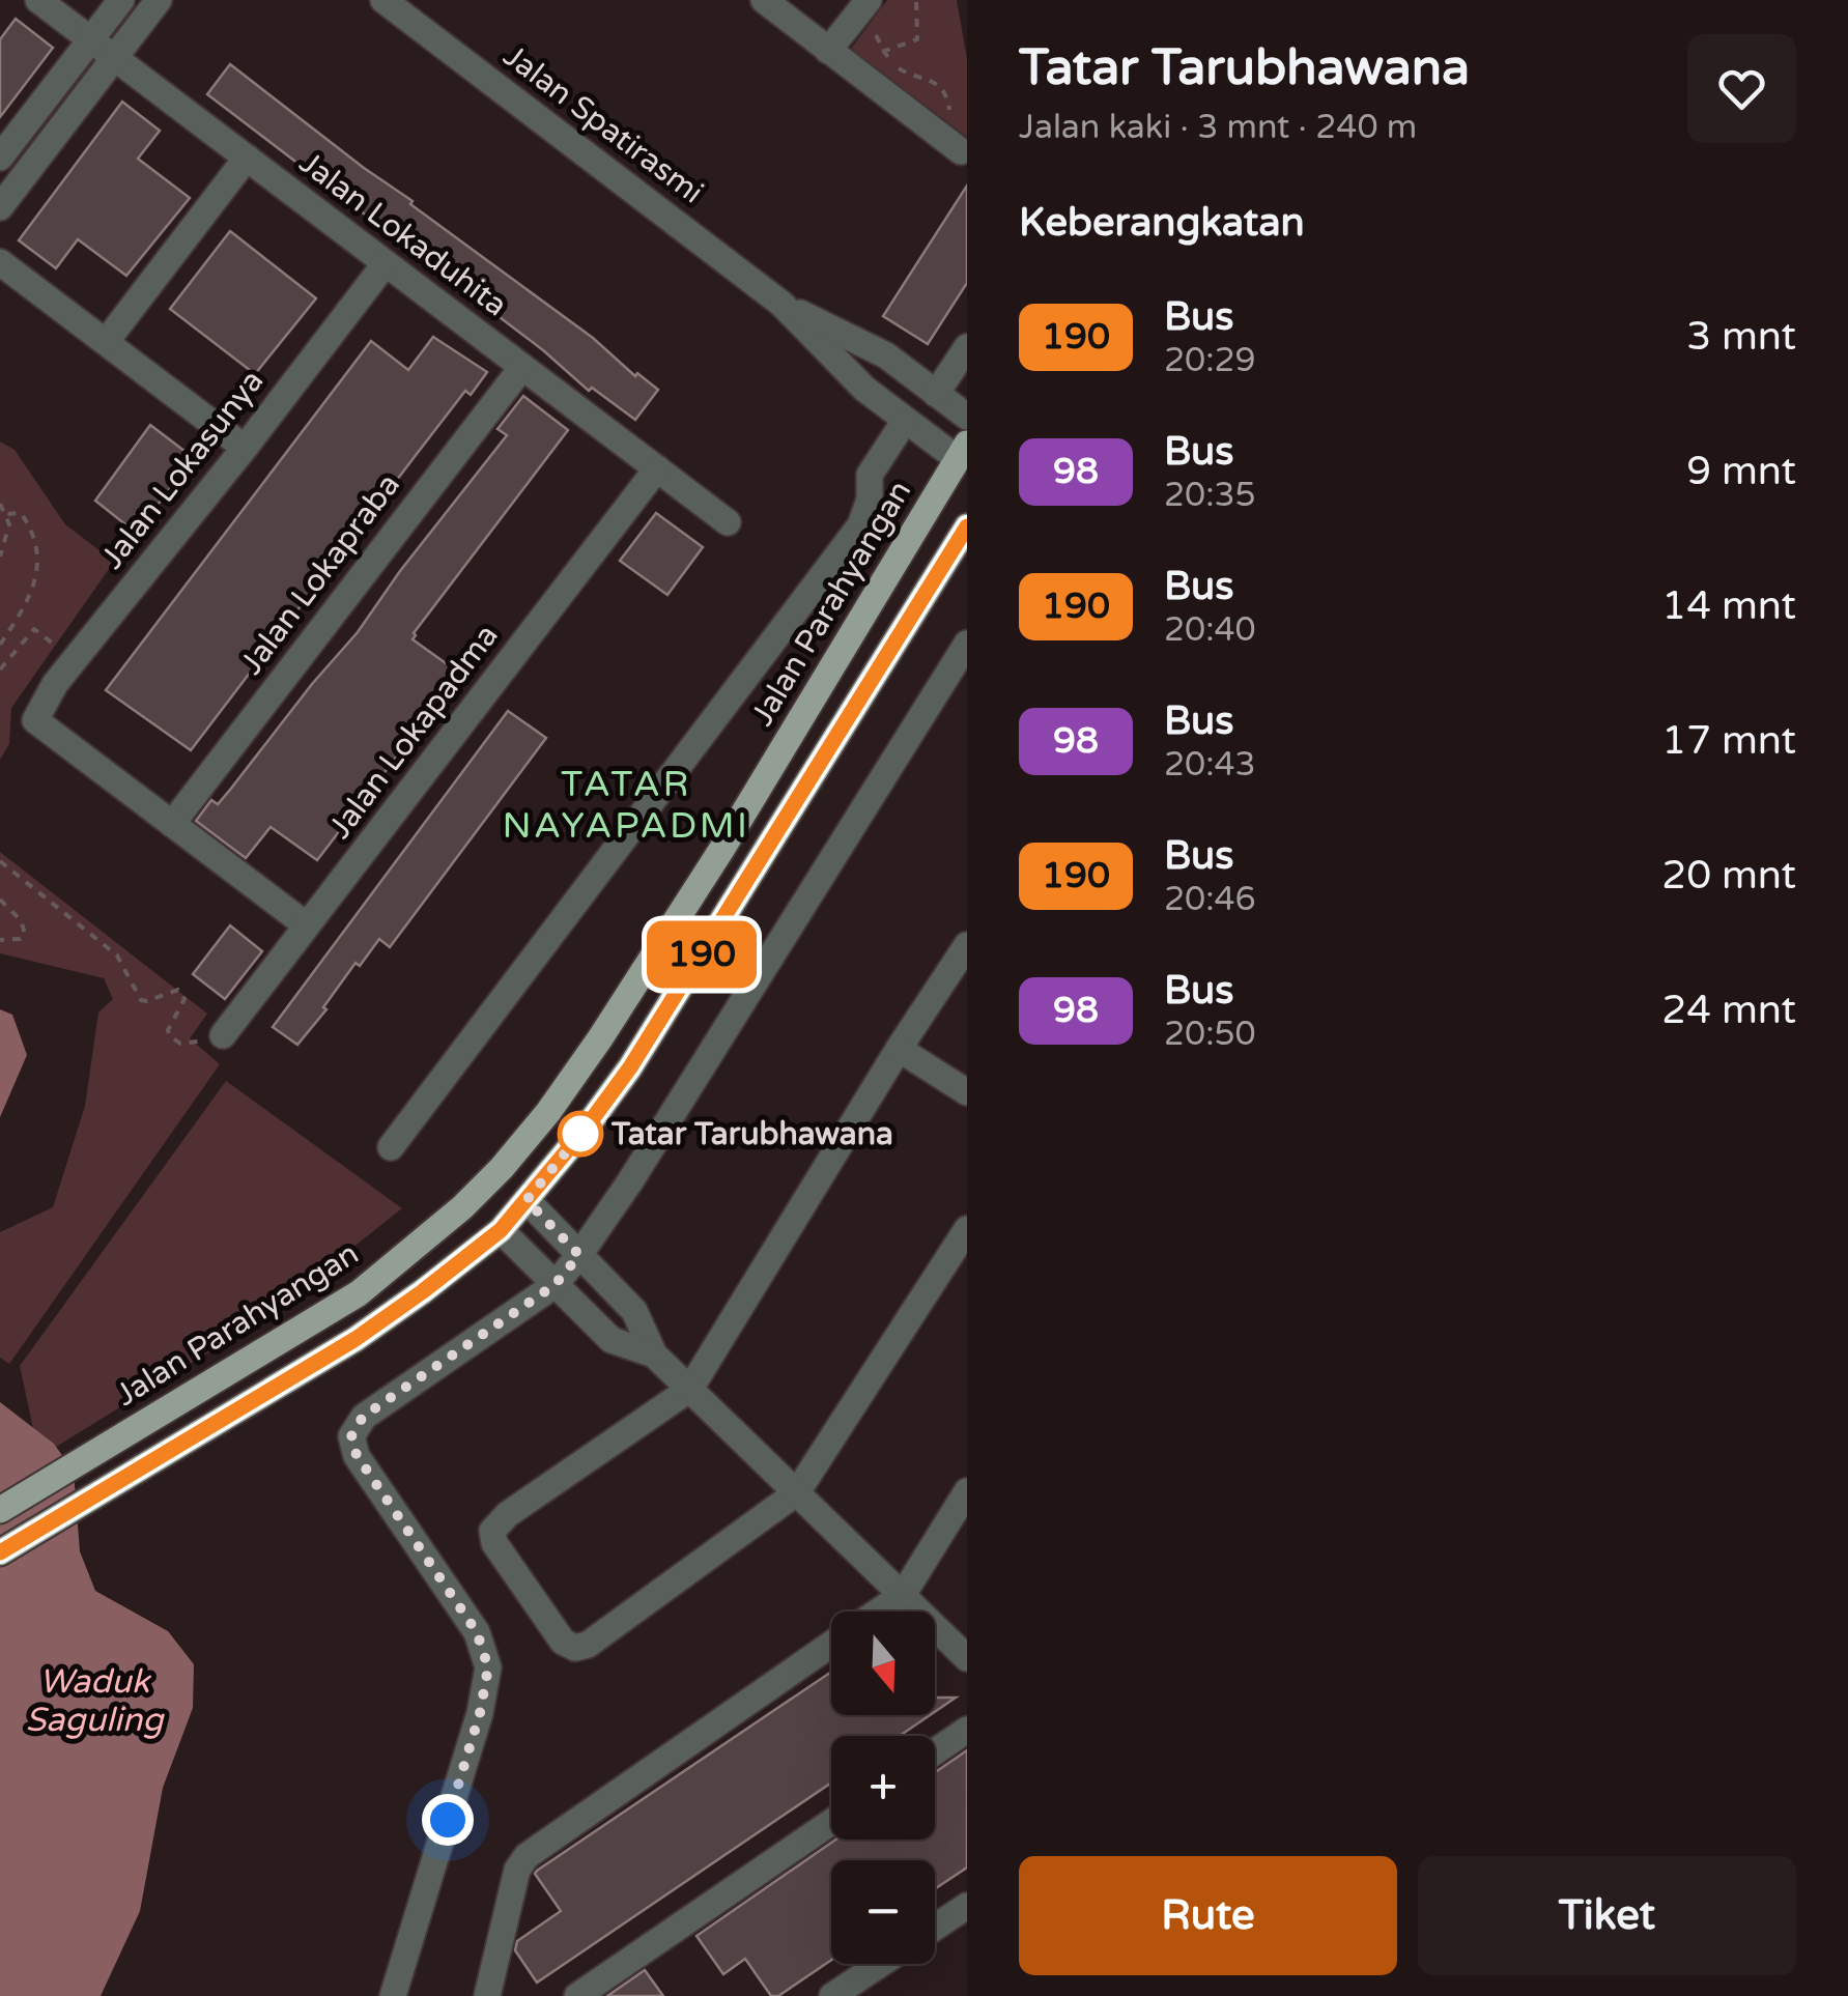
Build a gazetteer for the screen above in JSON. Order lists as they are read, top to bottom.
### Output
{
  "streets": {
    "main road": ["Jalan Parahyangan"],
    "street": [
      "Jalan Spatirasmi",
      "Jalan Lokaduhita",
      "Jalan Lokasunya",
      "Jalan Lokapraba",
      "Jalan Lokapadma"
    ]
  },
  "crossings": [
    ["Jalan Spatirasmi", "Jalan Parahyangan"],
    ["Jalan Lokaduhita", "Jalan Lokasunya"],
    ["Jalan Lokaduhita", "Jalan Lokapraba"],
    ["Jalan Lokaduhita", "Jalan Lokapadma"],
    ["Jalan Lokasunya", "Jalan Lokapraba"]
  ],
  "districts": ["TATAR NAYAPADMI"],
  "water": ["Waduk Saguling"],
  "places": ["Tatar Tarubhawana"],
  "lines": ["bus line 190"],
  "north": "bottom",
  "page": {
    "on_map": "190",
    "heading": [
      ["Tatar Tarubhawana", "Jalan kaki · 3 mnt · 240 m"],
      "Keberangkatan"
    ],
    "list": [
      {
        "mark": "190",
        "name": "Bus",
        "note": "20:29",
        "value": "3 mnt"
      },
      {
        "mark": "98",
        "name": "Bus",
        "note": "20:35",
        "value": "9 mnt"
      },
      {
        "mark": "190",
        "name": "Bus",
        "note": "20:40",
        "value": "14 mnt"
      },
      {
        "mark": "98",
        "name": "Bus",
        "note": "20:43",
        "value": "17 mnt"
      },
      {
        "mark": "190",
        "name": "Bus",
        "note": "20:46",
        "value": "20 mnt"
      },
      {
        "mark": "98",
        "name": "Bus",
        "note": "20:50",
        "value": "24 mnt"
      }
    ],
    "map_buttons": ["+", "−"],
    "buttons": ["Rute", "Tiket"]
  }
}
